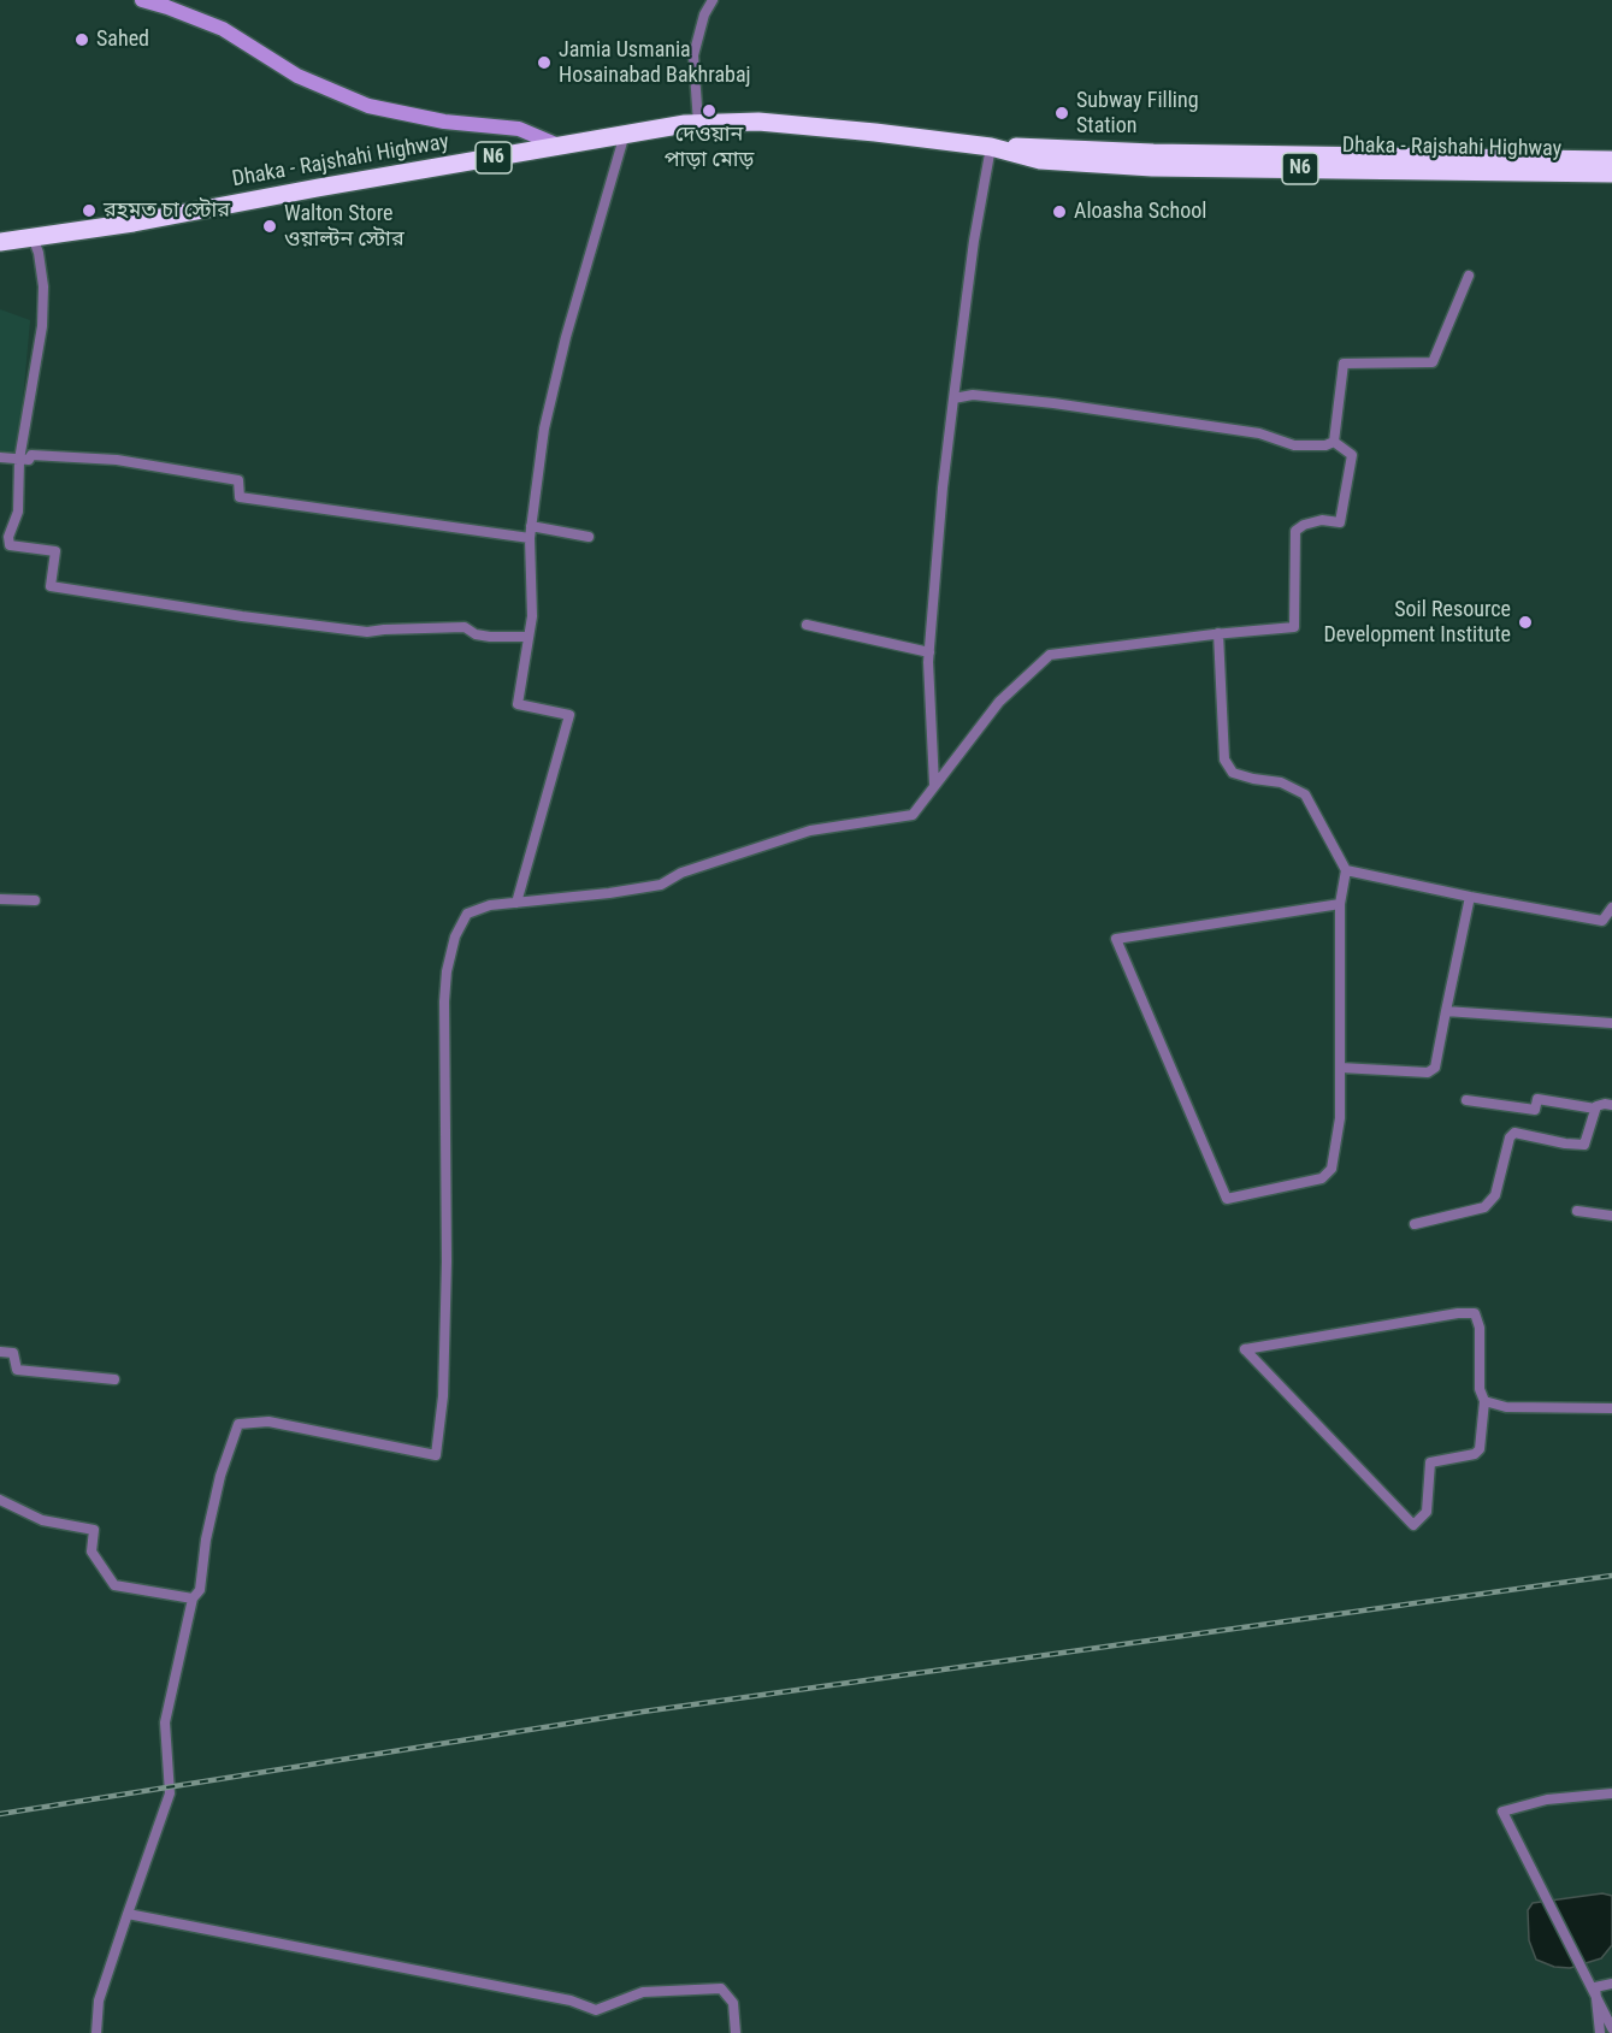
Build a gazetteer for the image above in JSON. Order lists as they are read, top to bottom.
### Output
{
  "streets": {
    "highway": ["Dhaka - Rajshahi Highway", "N6"]
  },
  "places": [
    "Sahed",
    "Jamia Usmania Hosainabad Bakhrabaj",
    "দেওয়ান পাড়া মোড়",
    "Subway Filling Station",
    "রহমত চা স্টোর",
    "Aloasha School",
    "Walton Store ওয়াল্টন স্টোর",
    "Soil Resource Development Institute"
  ]
}
